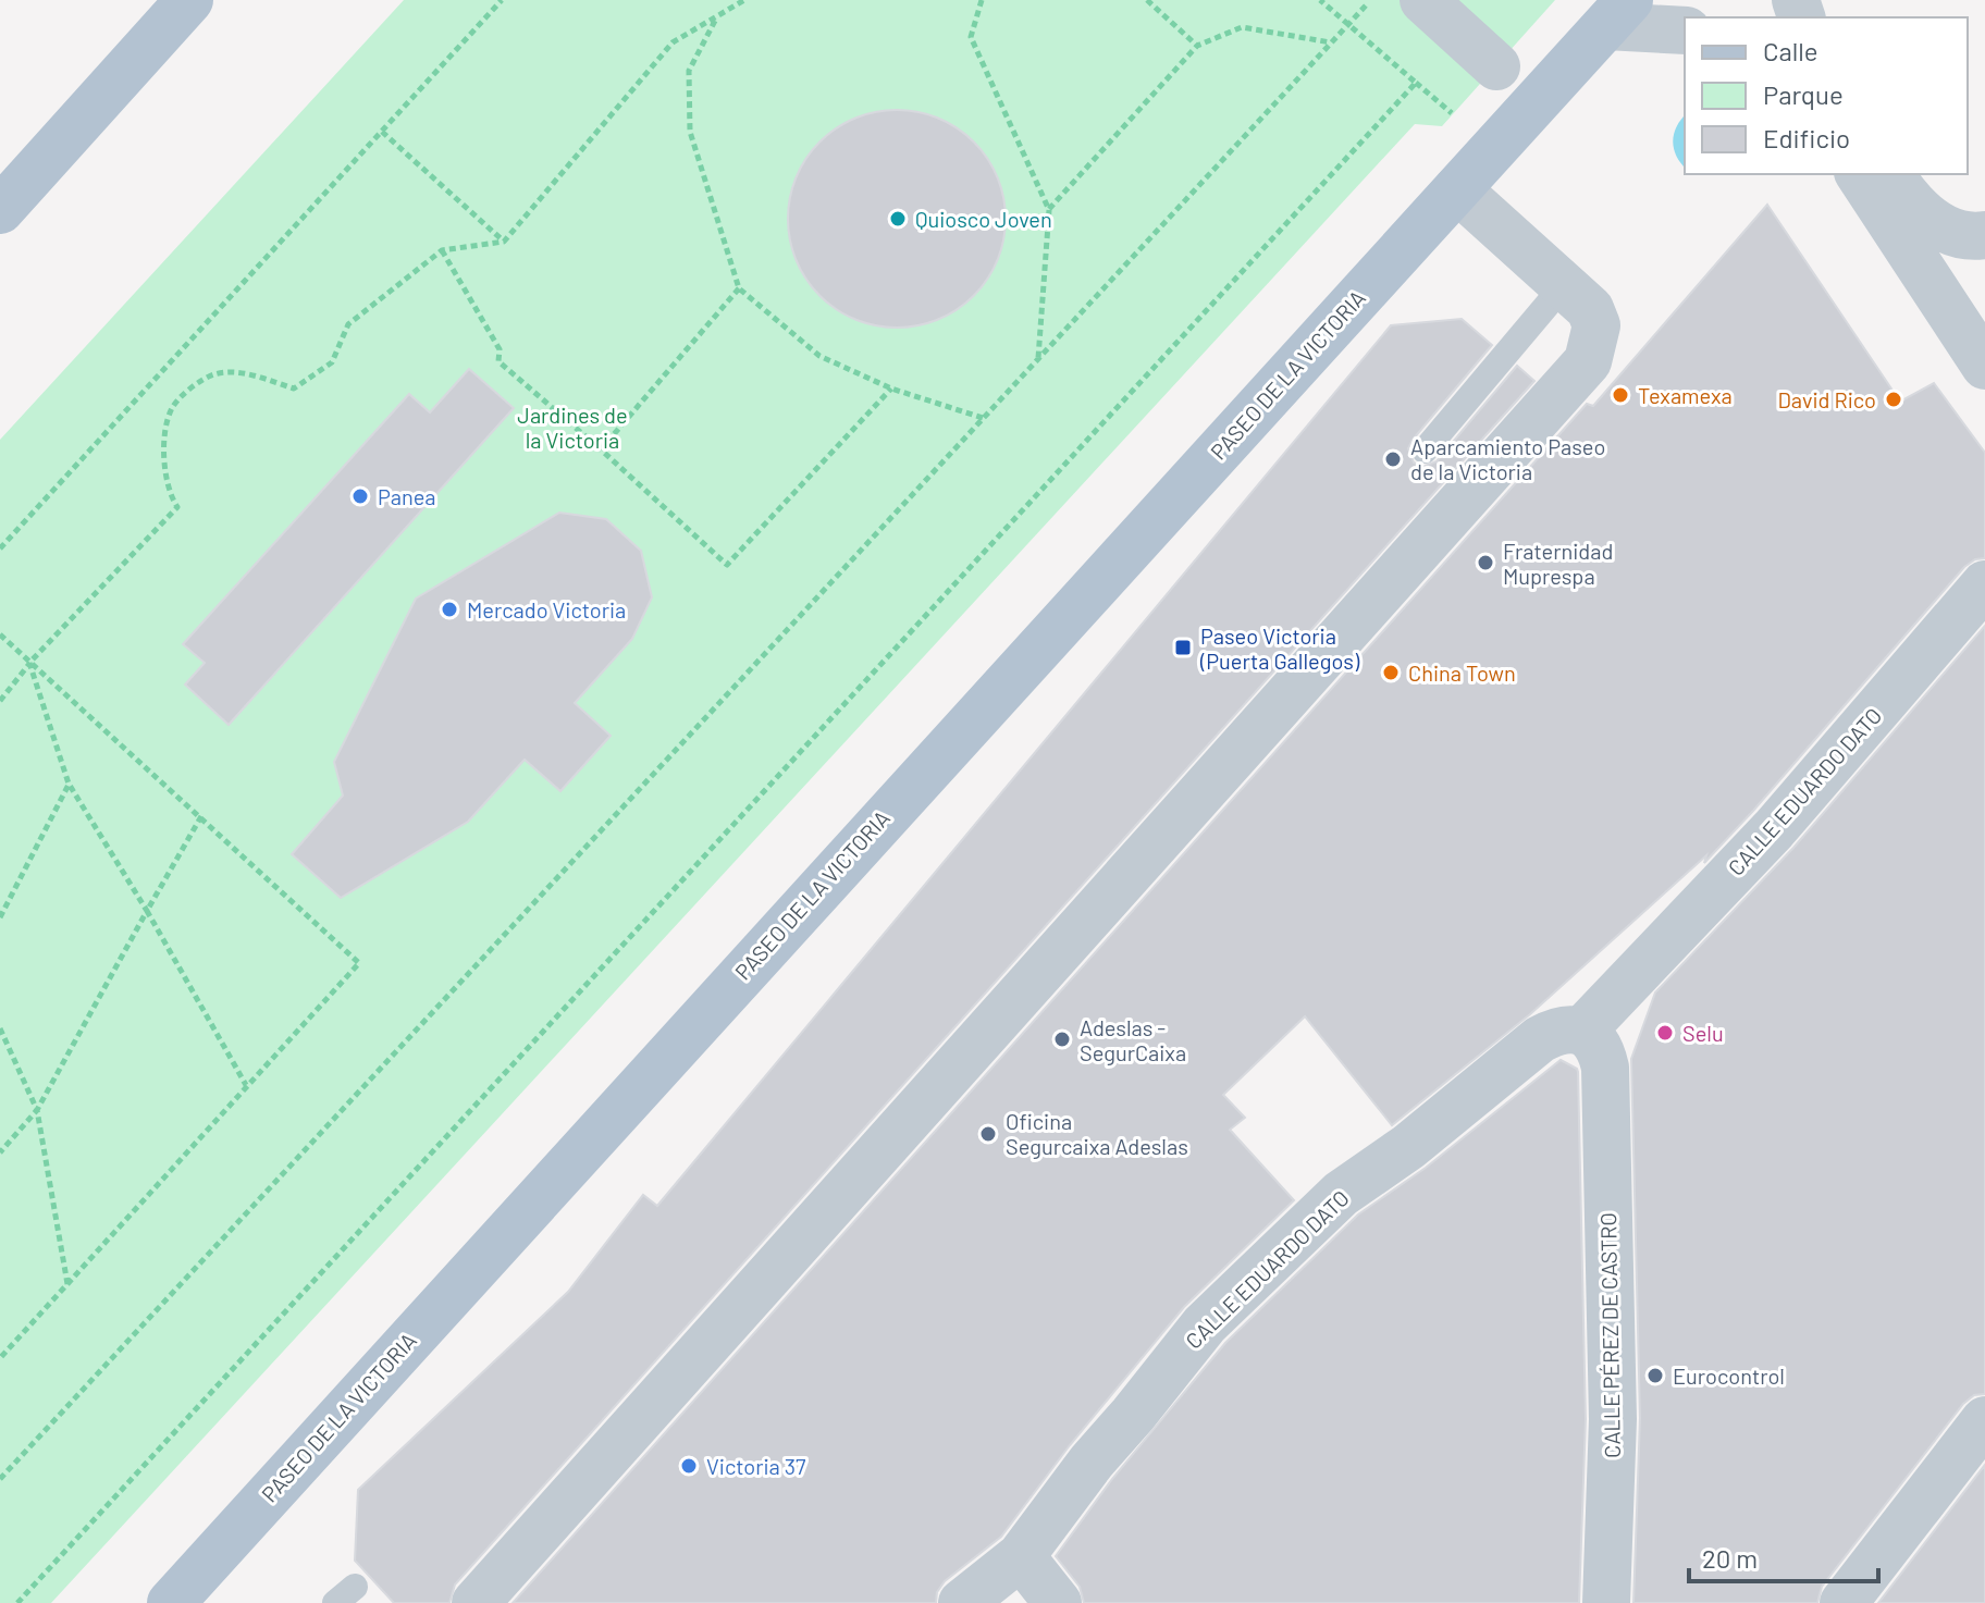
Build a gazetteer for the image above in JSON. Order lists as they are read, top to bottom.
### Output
{
  "streets": {
    "main road": ["PASEO DE LA VICTORIA"],
    "street": ["CALLE EDUARDO DATO", "CALLE PÉREZ DE CASTRO"]
  },
  "crossings": [
    ["CALLE EDUARDO DATO", "CALLE PÉREZ DE CASTRO"]
  ],
  "parks": ["Jardines de la Victoria"],
  "places": {
    "other": [
      "Quiosco Joven",
      "Texamexa",
      "David Rico",
      "Aparcamiento Paseo de la Victoria",
      "Panea",
      "Fraternidad Muprespa",
      "Mercado Victoria",
      "China Town",
      "Selu",
      "Adeslas - SegurCaixa",
      "Oficina Segurcaixa Adeslas",
      "Eurocontrol",
      "Victoria 37"
    ],
    "transit": ["Paseo Victoria (Puerta Gallegos)"]
  },
  "legend": ["Calle", "Parque", "Edificio"],
  "scale_bar": "20 m"
}
